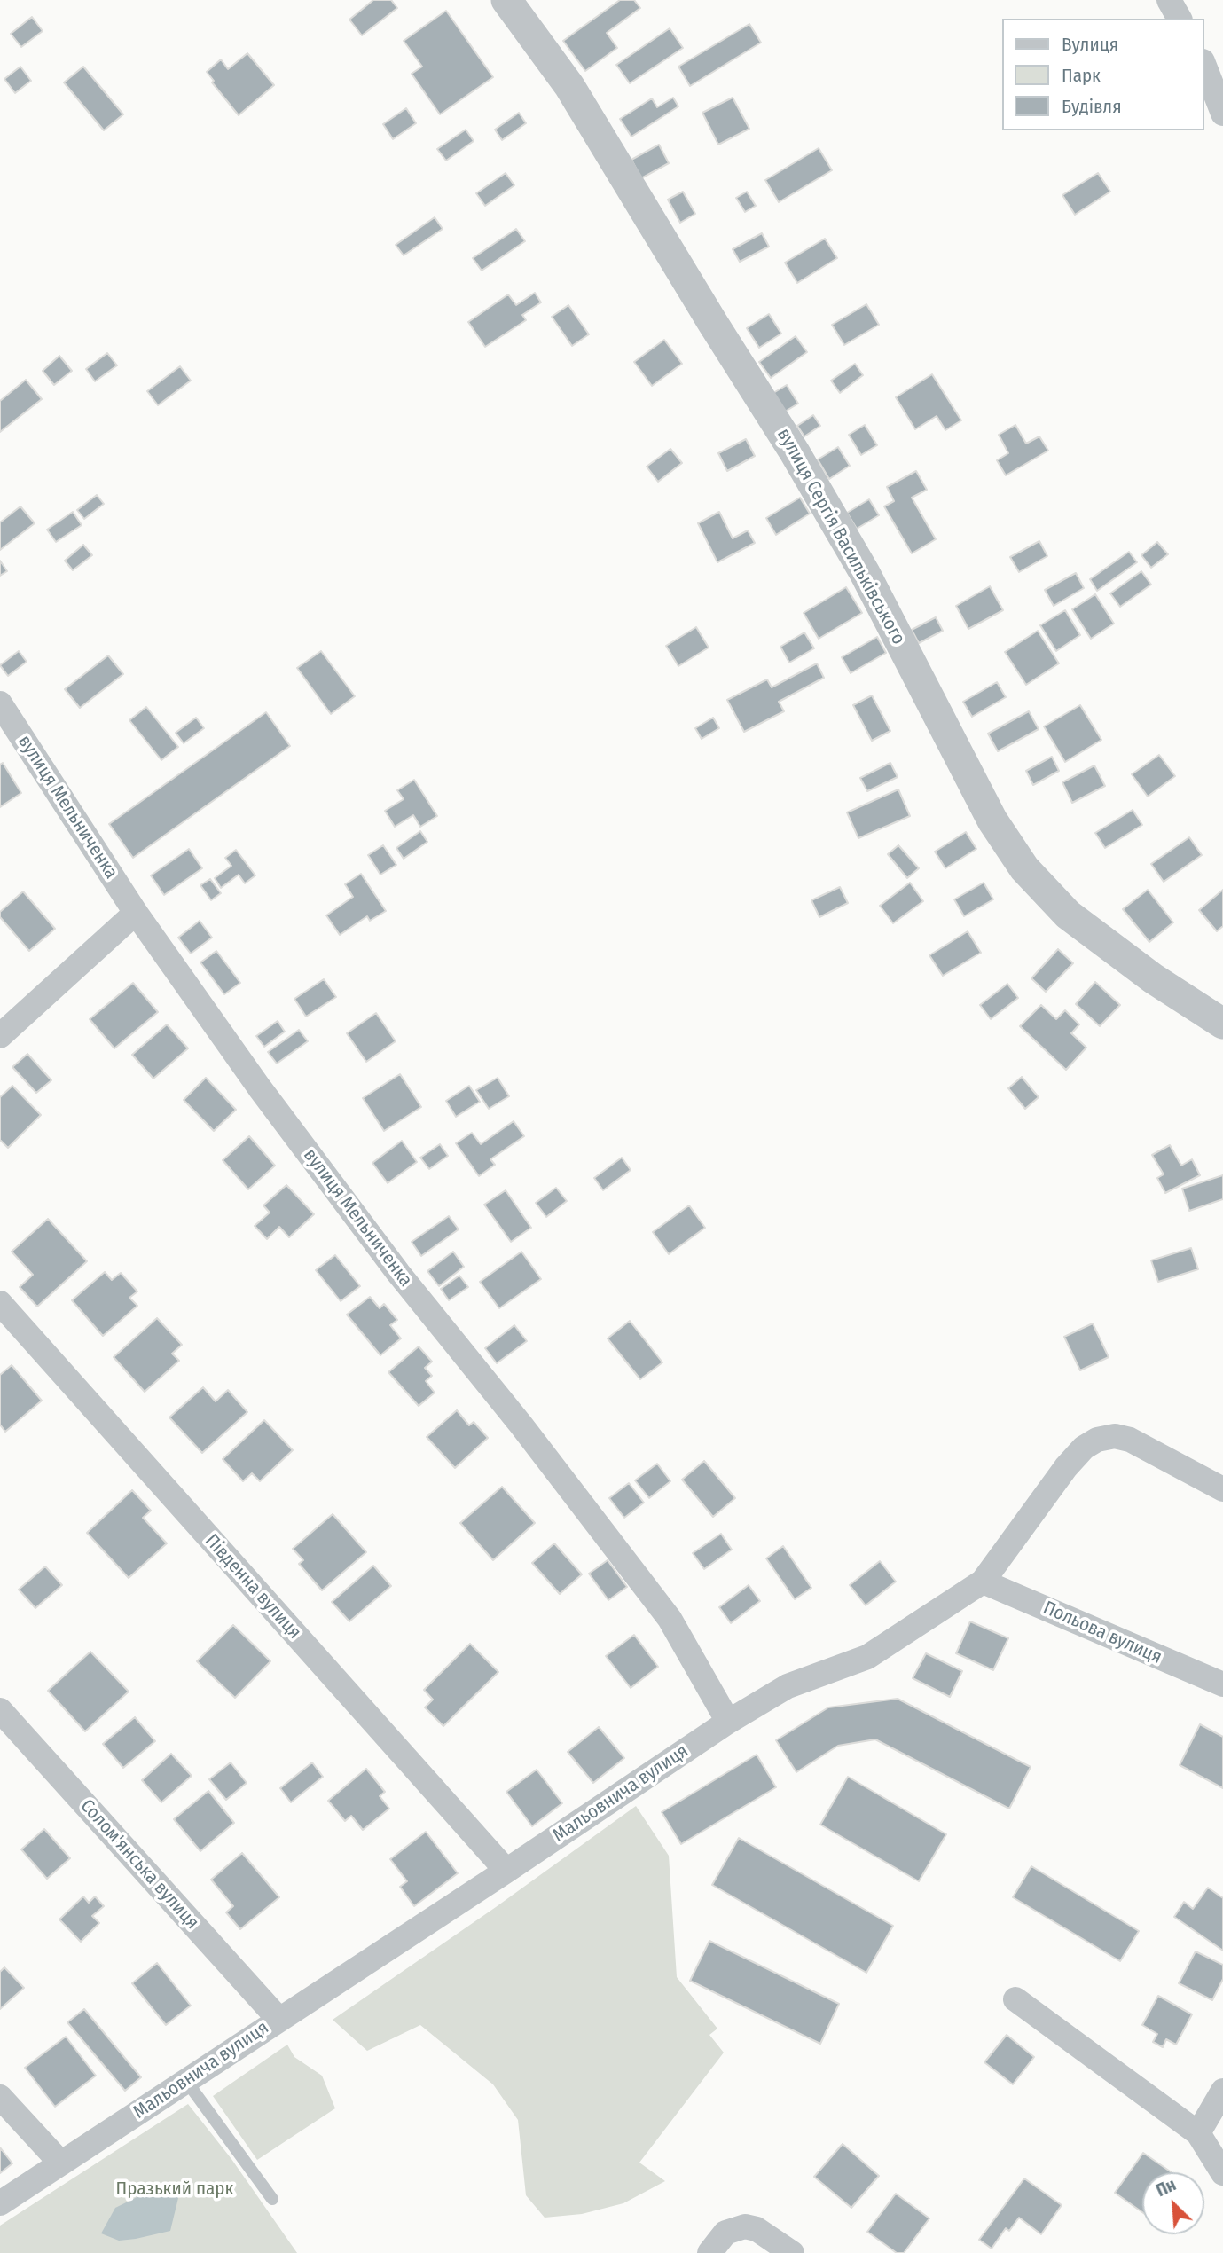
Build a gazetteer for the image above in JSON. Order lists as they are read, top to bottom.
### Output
{
  "streets": {
    "street": [
      "вулиця Сергія Васильківського",
      "вулиця Мельниченка",
      "Південна вулиця",
      "Польова вулиця",
      "Мальовнича вулиця",
      "Солом'янська вулиця"
    ]
  },
  "crossings": [
    ["вулиця Мельниченка", "Мальовнича вулиця"],
    ["Південна вулиця", "Мальовнича вулиця"],
    ["Польова вулиця", "Мальовнича вулиця"],
    ["Мальовнича вулиця", "Солом'янська вулиця"]
  ],
  "parks": ["Празький парк"],
  "legend": ["Вулиця", "Парк", "Будівля"],
  "north": "top left"
}
